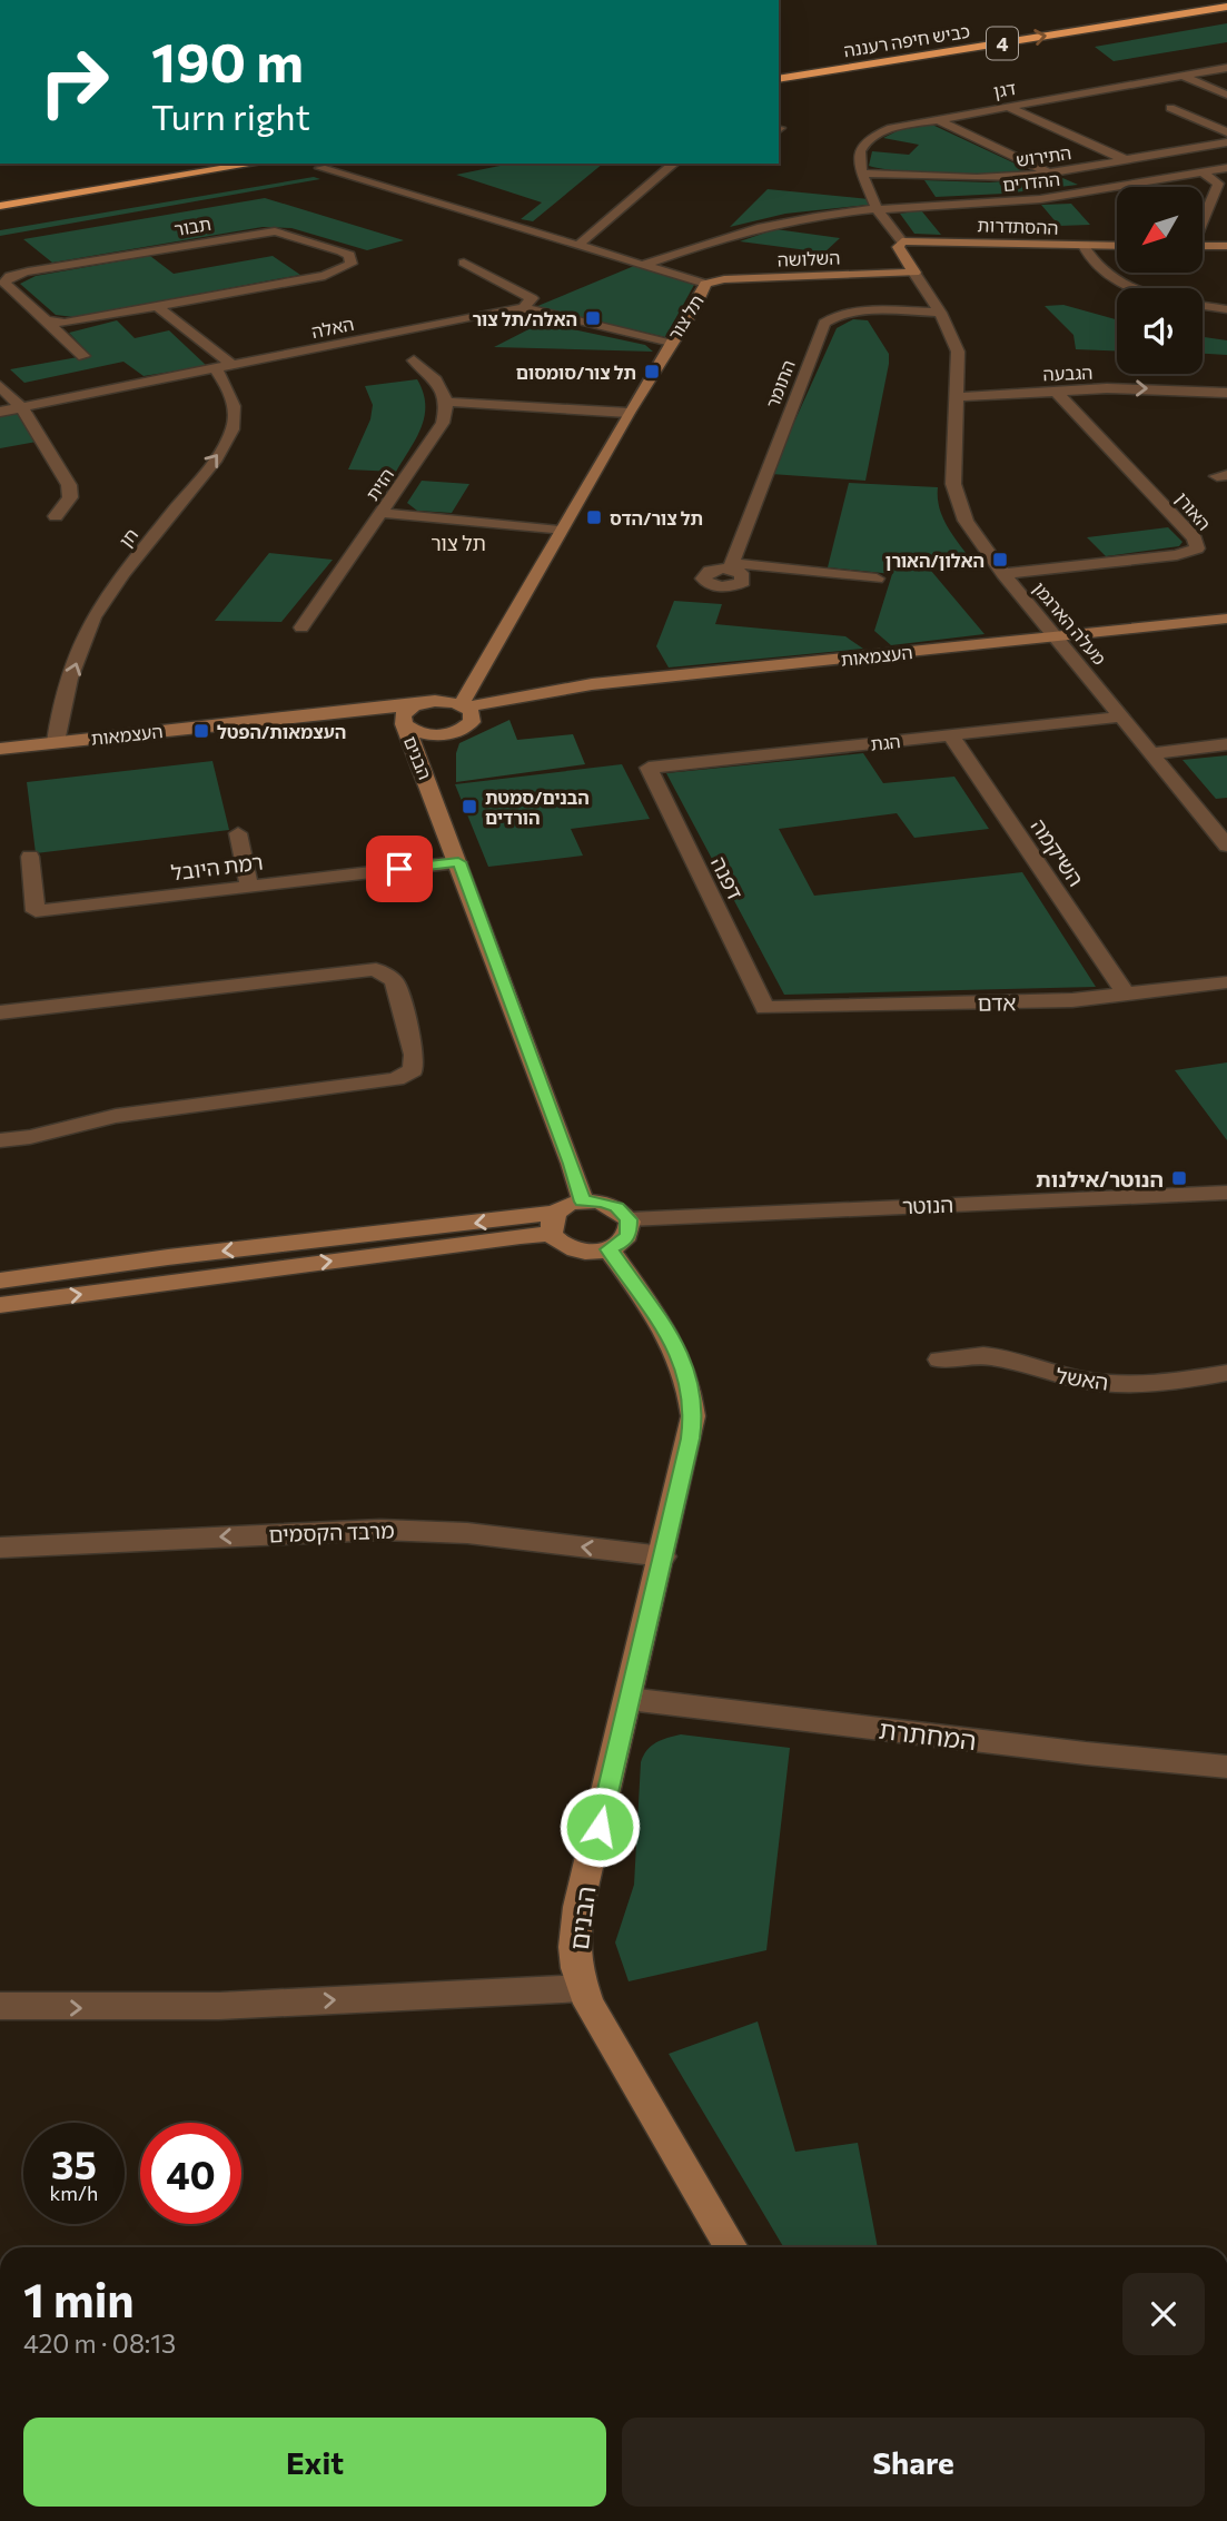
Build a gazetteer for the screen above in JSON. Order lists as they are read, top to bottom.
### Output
{
  "streets": {
    "highway": ["כביש חיפה רעננה", "4"],
    "street": [
      "דגן",
      "התירוש",
      "ההדרים",
      "תבור",
      "ההסתדרות",
      "השלושה",
      "תל צור",
      "האלה",
      "הגבעה",
      "התומר",
      "הזית",
      "האורן",
      "חן",
      "מעלה הארגמן",
      "העצמאות",
      "הגת",
      "הבנים",
      "השיקמה",
      "רמת היובל",
      "דפנה",
      "אדם",
      "הנוטר",
      "האשל",
      "מרבד הקסמים",
      "המחתרת"
    ]
  },
  "crossings": [
    ["דגן", "התירוש"],
    ["ההדרים", "תל צור"],
    ["השלושה", "תל צור"],
    ["השלושה", "מעלה הארגמן"],
    ["תל צור", "האלה"],
    ["תל צור", "העצמאות"],
    ["האלה", "חן"],
    ["הגבעה", "האורן"],
    ["הגבעה", "מעלה הארגמן"],
    ["התומר", "מעלה הארגמן"],
    ["האורן", "מעלה הארגמן"],
    ["חן", "העצמאות"],
    ["מעלה הארגמן", "העצמאות"],
    ["מעלה הארגמן", "הגת"],
    ["העצמאות", "הבנים"],
    ["הגת", "השיקמה"],
    ["הגת", "דפנה"],
    ["הבנים", "רמת היובל"],
    ["הבנים", "הנוטר"],
    ["הבנים", "מרבד הקסמים"],
    ["הבנים", "המחתרת"],
    ["השיקמה", "אדם"],
    ["דפנה", "אדם"]
  ],
  "one_way": ["הגבעה", "חן", "מרבד הקסמים"],
  "districts": ["תל צור"],
  "places": {
    "transit": [
      "האלה/תל צור",
      "תל צור/סומסום",
      "תל צור/הדס",
      "האלון/האורן",
      "העצמאות/הפטל",
      "הבנים/סמטת הורדים",
      "הנוטר/אילנות"
    ]
  },
  "north": "bottom left",
  "page": {
    "turn": ["190 m", "Turn right"],
    "speed": "35 km/h",
    "limit": "40",
    "heading": ["1 min", "420 m · 08:13"],
    "buttons": ["Exit", "Share"]
  }
}
